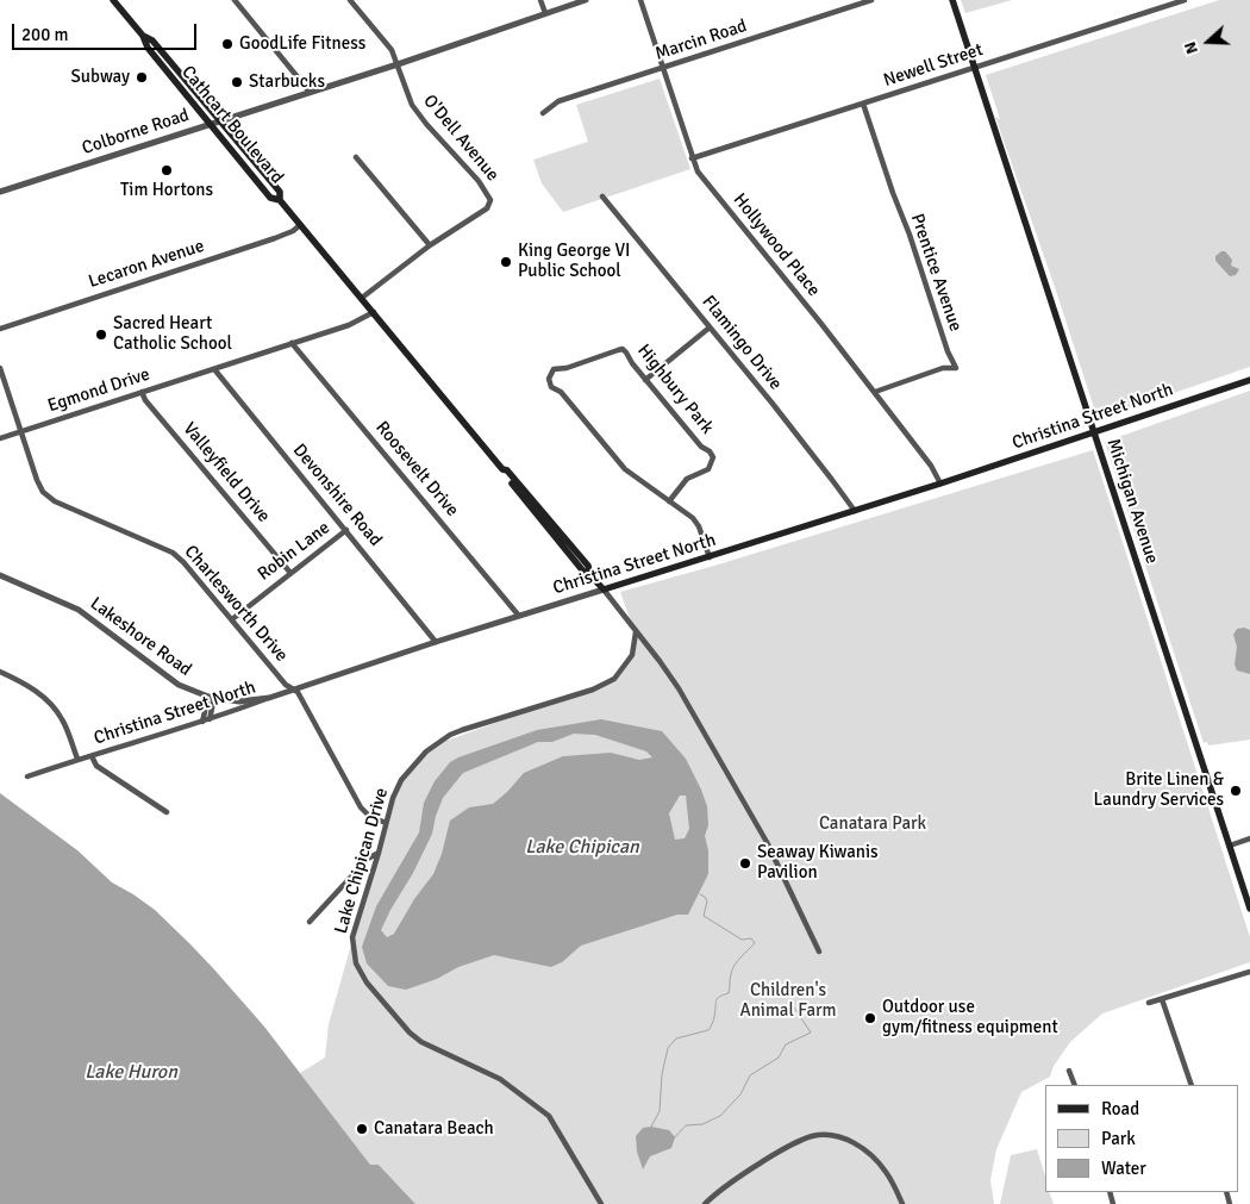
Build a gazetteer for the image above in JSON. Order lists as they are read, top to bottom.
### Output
{
  "streets": {
    "main road": ["Cathcart Boulevard", "Christina Street North", "Michigan Avenue"],
    "street": [
      "Marcin Road",
      "Newell Street",
      "Colborne Road",
      "O'Dell Avenue",
      "Hollywood Place",
      "Lecaron Avenue",
      "Prentice Avenue",
      "Flamingo Drive",
      "Highbury Park",
      "Egmond Drive",
      "Roosevelt Drive",
      "Valleyfield Drive",
      "Devonshire Road",
      "Robin Lane",
      "Charlesworth Drive",
      "Lakeshore Road",
      "Lake Chipican Drive"
    ]
  },
  "crossings": [
    ["Marcin Road", "Hollywood Place"],
    ["Newell Street", "Hollywood Place"],
    ["Newell Street", "Prentice Avenue"],
    ["Newell Street", "Michigan Avenue"],
    ["Cathcart Boulevard", "Colborne Road"],
    ["Colborne Road", "O'Dell Avenue"],
    ["Hollywood Place", "Prentice Avenue"],
    ["Hollywood Place", "Christina Street North"],
    ["Flamingo Drive", "Christina Street North"],
    ["Highbury Park", "Christina Street North"],
    ["Egmond Drive", "Roosevelt Drive"],
    ["Egmond Drive", "Valleyfield Drive"],
    ["Egmond Drive", "Devonshire Road"],
    ["Egmond Drive", "Charlesworth Drive"],
    ["Christina Street North", "Roosevelt Drive"],
    ["Christina Street North", "Devonshire Road"],
    ["Christina Street North", "Michigan Avenue"],
    ["Christina Street North", "Charlesworth Drive"],
    ["Christina Street North", "Lakeshore Road"],
    ["Valleyfield Drive", "Robin Lane"],
    ["Devonshire Road", "Robin Lane"],
    ["Robin Lane", "Charlesworth Drive"],
    ["Charlesworth Drive", "Lake Chipican Drive"]
  ],
  "water": ["Lake Chipican", "Lake Huron"],
  "parks": ["Canatara Park", "Children's Animal Farm"],
  "places": [
    "GoodLife Fitness",
    "Subway",
    "Starbucks",
    "Tim Hortons",
    "King George VI Public School",
    "Sacred Heart Catholic School",
    "Brite Linen & Laundry Services",
    "Seaway Kiwanis Pavilion",
    "Outdoor use gym/fitness equipment",
    "Canatara Beach"
  ],
  "legend": ["Road", "Park", "Water"],
  "scale_bar": "200 m",
  "north": "left"
}
